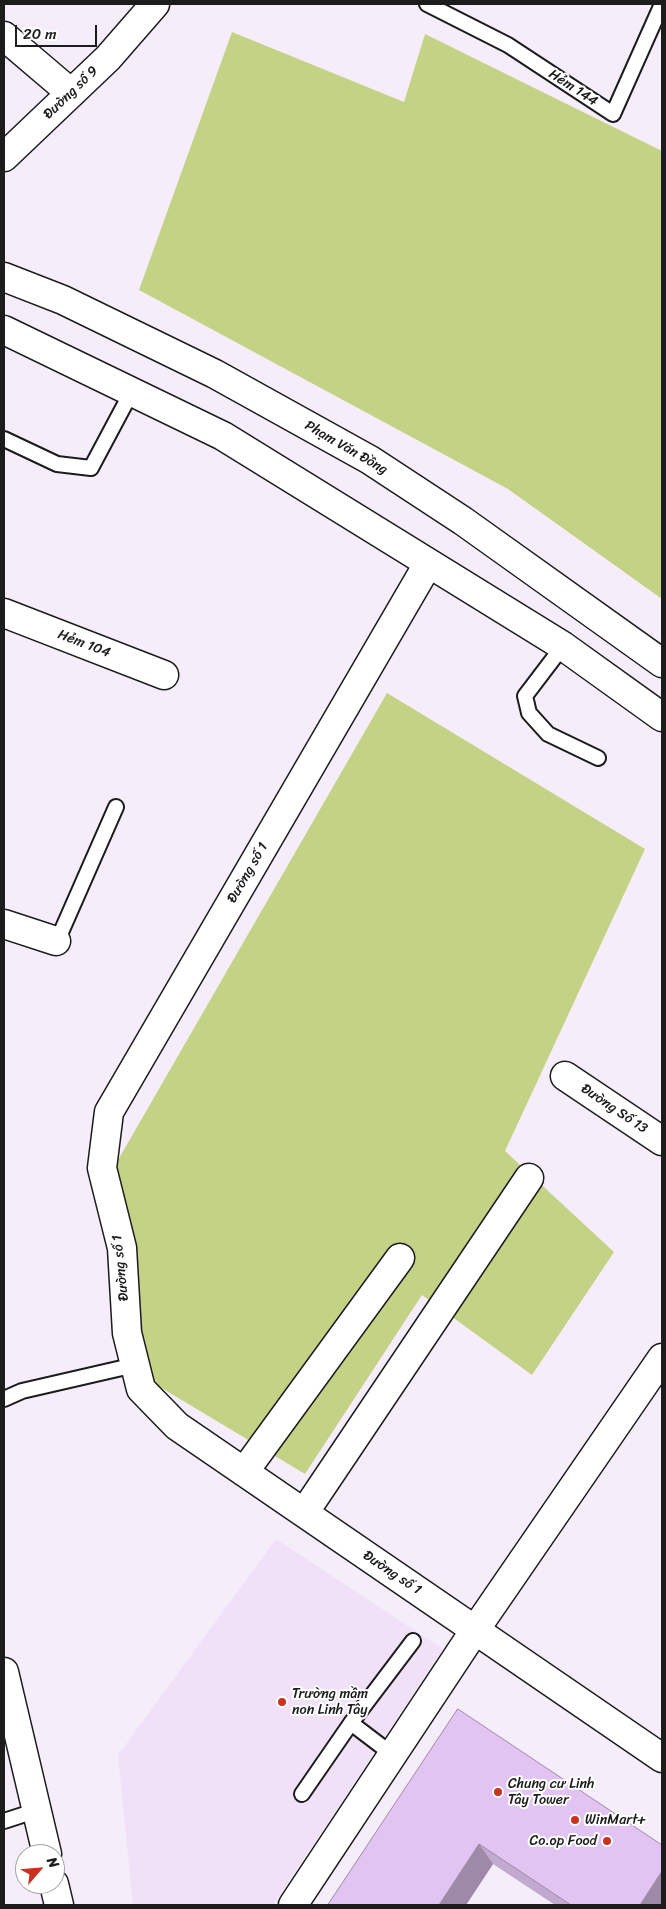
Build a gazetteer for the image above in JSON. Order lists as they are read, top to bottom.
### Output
{
  "streets": {
    "main road": [
      "Đường số 9",
      "Phạm Văn Đồng",
      "Hẻm 104",
      "Đường số 1",
      "Đường Số 13"
    ],
    "lane": ["Hẻm 144"]
  },
  "places": [
    "Trường mầm non Linh Tây",
    "Chung cư Linh Tây Tower",
    "WinMart+",
    "Co.op Food"
  ],
  "scale_bar": "20 m",
  "north": "top right"
}
